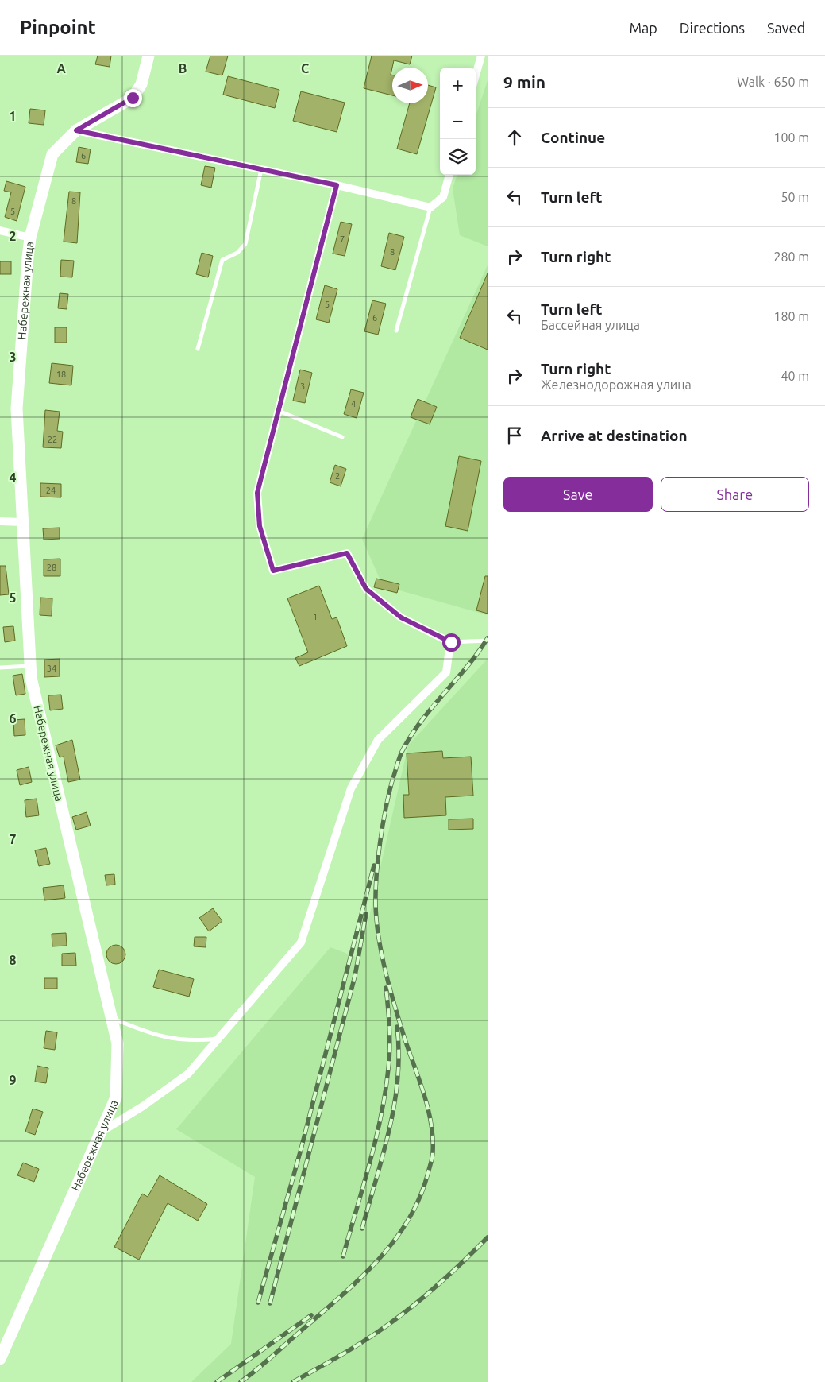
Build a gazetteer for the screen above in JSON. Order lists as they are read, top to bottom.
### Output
{
  "streets": {
    "street": ["Набережная улица"]
  },
  "house_numbers": [
    "6",
    "8",
    "5",
    "7",
    "8",
    "5",
    "6",
    "18",
    "3",
    "4",
    "22",
    "2",
    "24",
    "28",
    "1",
    "34"
  ],
  "north": "right",
  "page": {
    "header": "Pinpoint",
    "nav": ["Map", "Directions", "Saved"],
    "heading": ["9 min", "Walk · 650 m"],
    "map_buttons": ["+", "−"],
    "list": [
      ["Continue", "100 m"],
      ["Turn left", "50 m"],
      ["Turn right", "280 m"],
      ["Turn left", "Бассейная улица", "180 m"],
      ["Turn right", "Железнодорожная улица", "40 m"],
      "Arrive at destination"
    ],
    "buttons": ["Save", "Share"]
  },
  "grid": {
    "columns": ["A", "B", "C"],
    "rows": [
      "1",
      "2",
      "3",
      "4",
      "5",
      "6",
      "7",
      "8",
      "9"
    ]
  }
}
